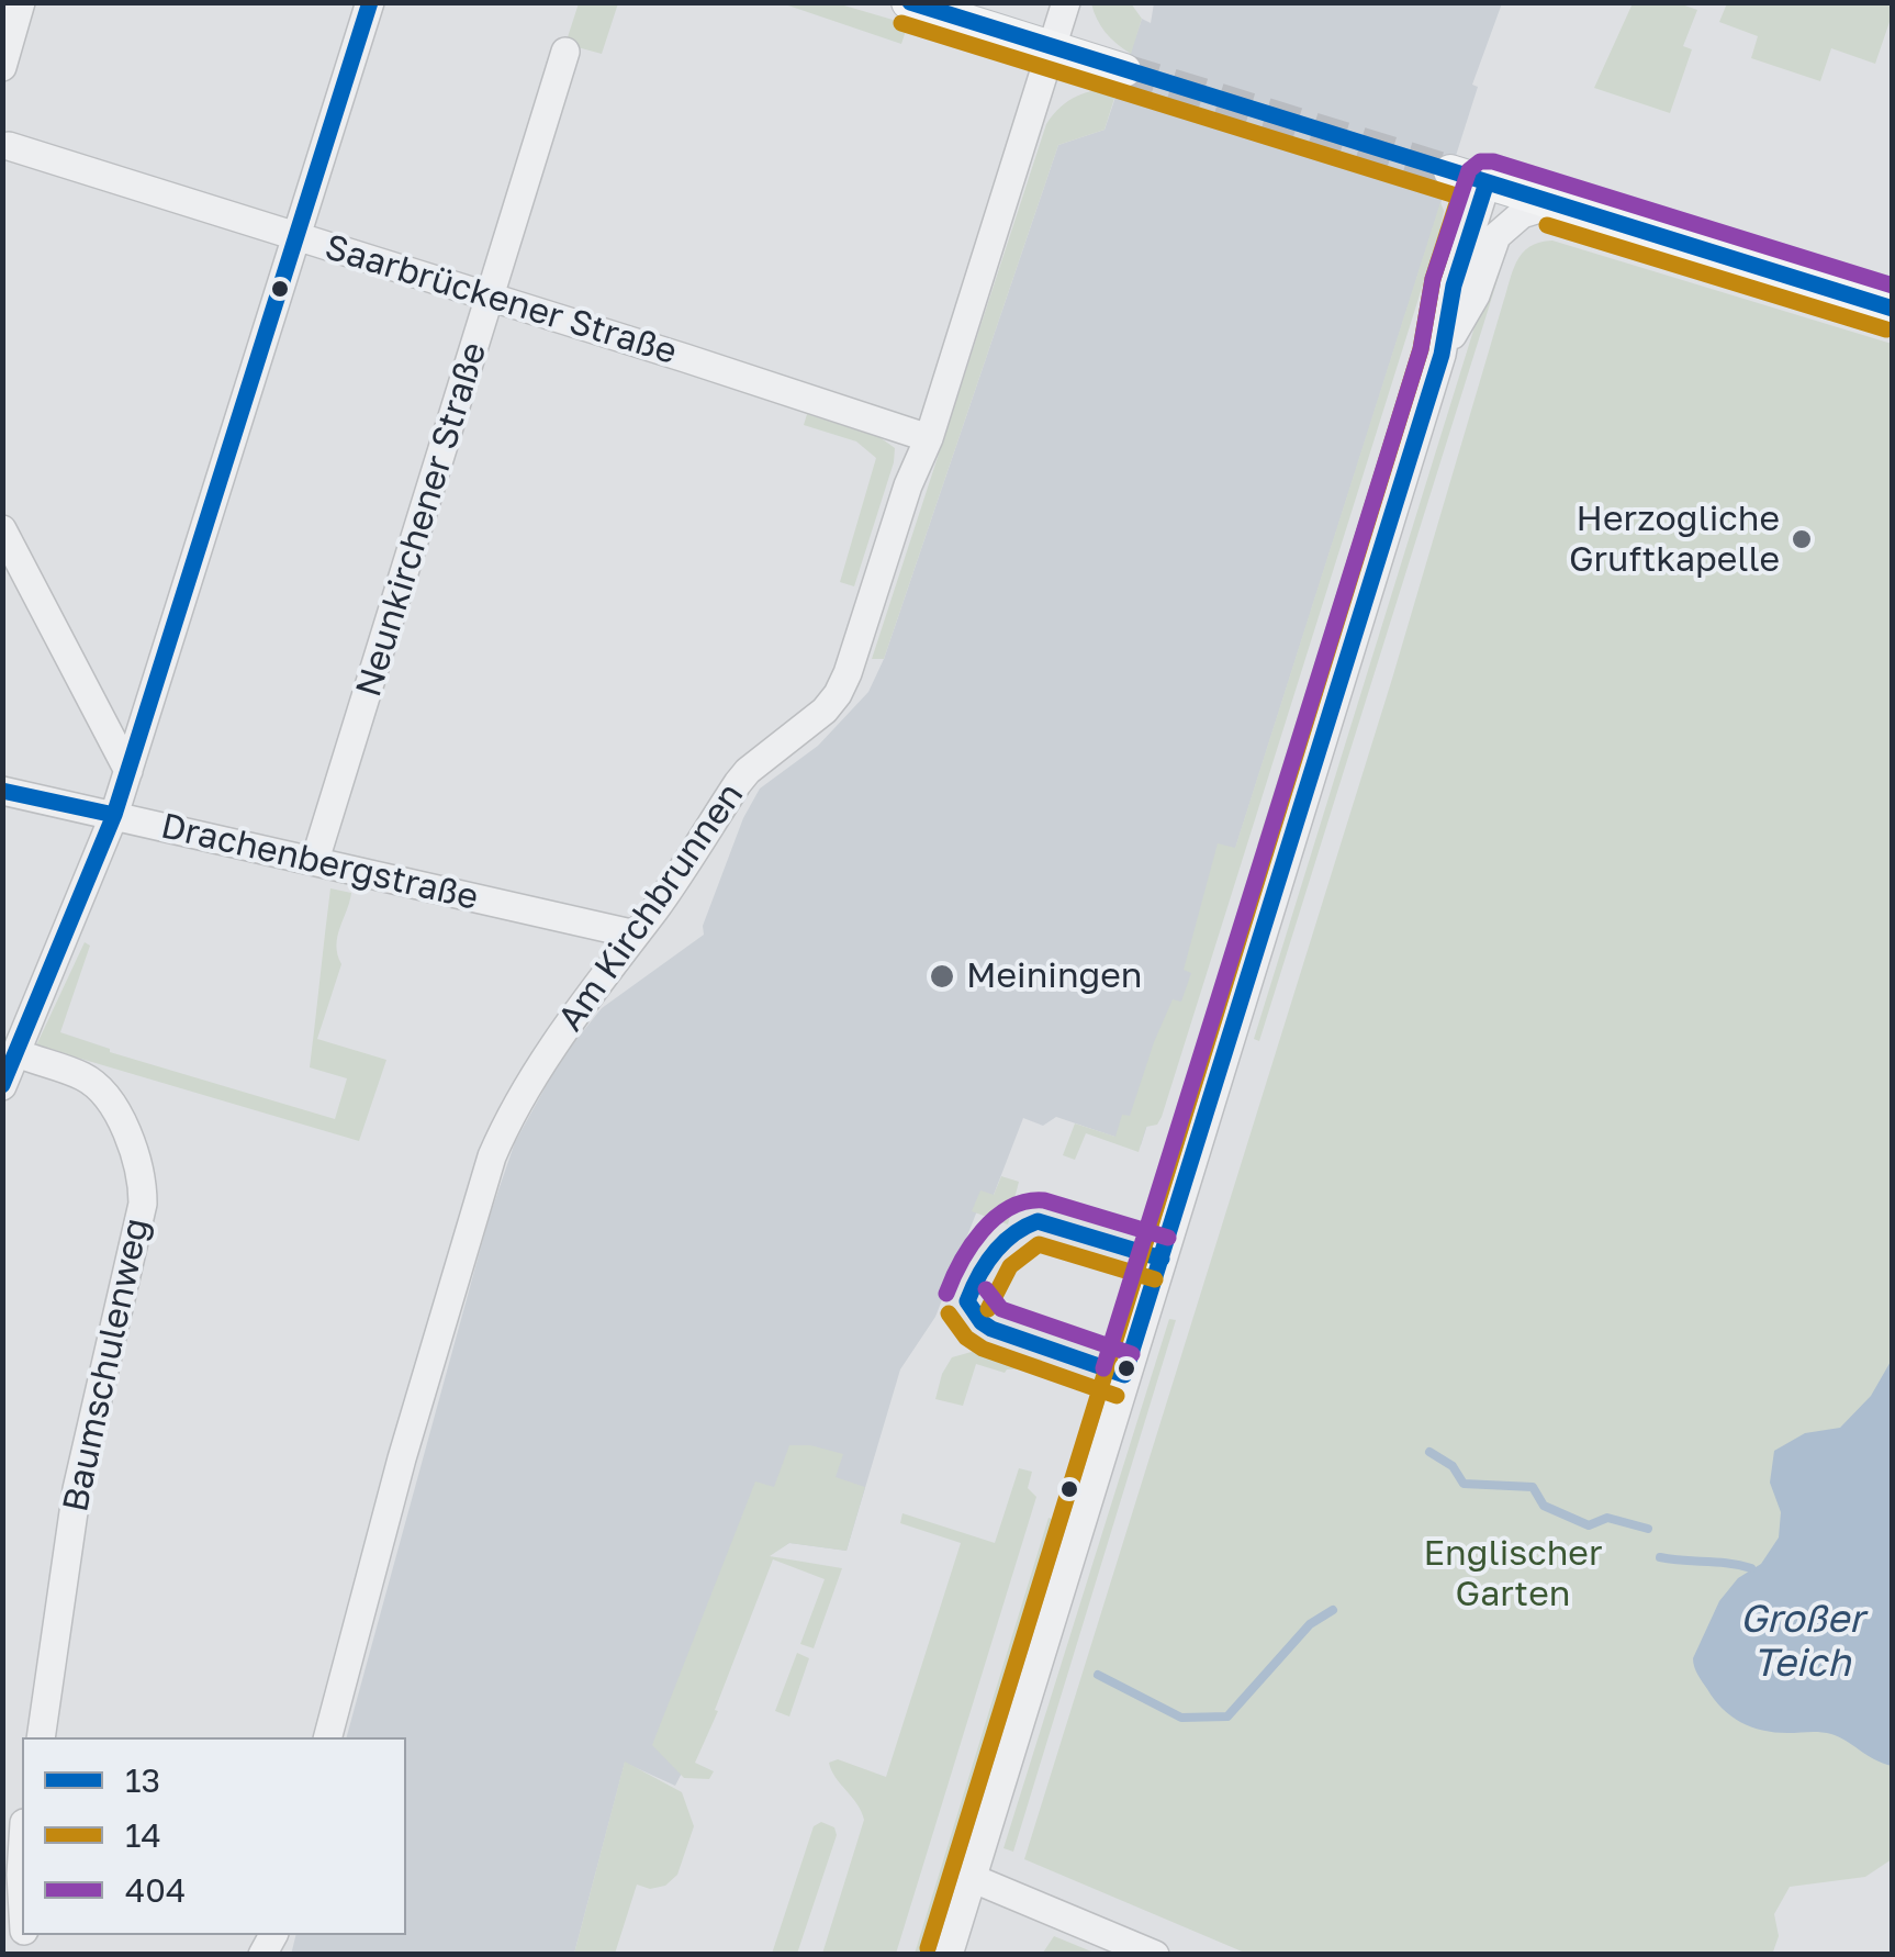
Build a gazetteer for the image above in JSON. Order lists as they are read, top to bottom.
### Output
{
  "streets": {
    "street": [
      "Saarbrückener Straße",
      "Neunkirchener Straße",
      "Drachenbergstraße",
      "Am Kirchbrunnen",
      "Baumschulenweg"
    ]
  },
  "crossings": [
    ["Saarbrückener Straße", "Neunkirchener Straße"],
    ["Saarbrückener Straße", "Am Kirchbrunnen"],
    ["Neunkirchener Straße", "Drachenbergstraße"],
    ["Drachenbergstraße", "Am Kirchbrunnen"]
  ],
  "water": ["Großer Teich"],
  "parks": ["Englischer Garten"],
  "places": ["Herzogliche Gruftkapelle", "Meiningen"],
  "lines": ["transit line 13", "transit line 14", "transit line 404"],
  "legend": ["13", "14", "404"]
}
